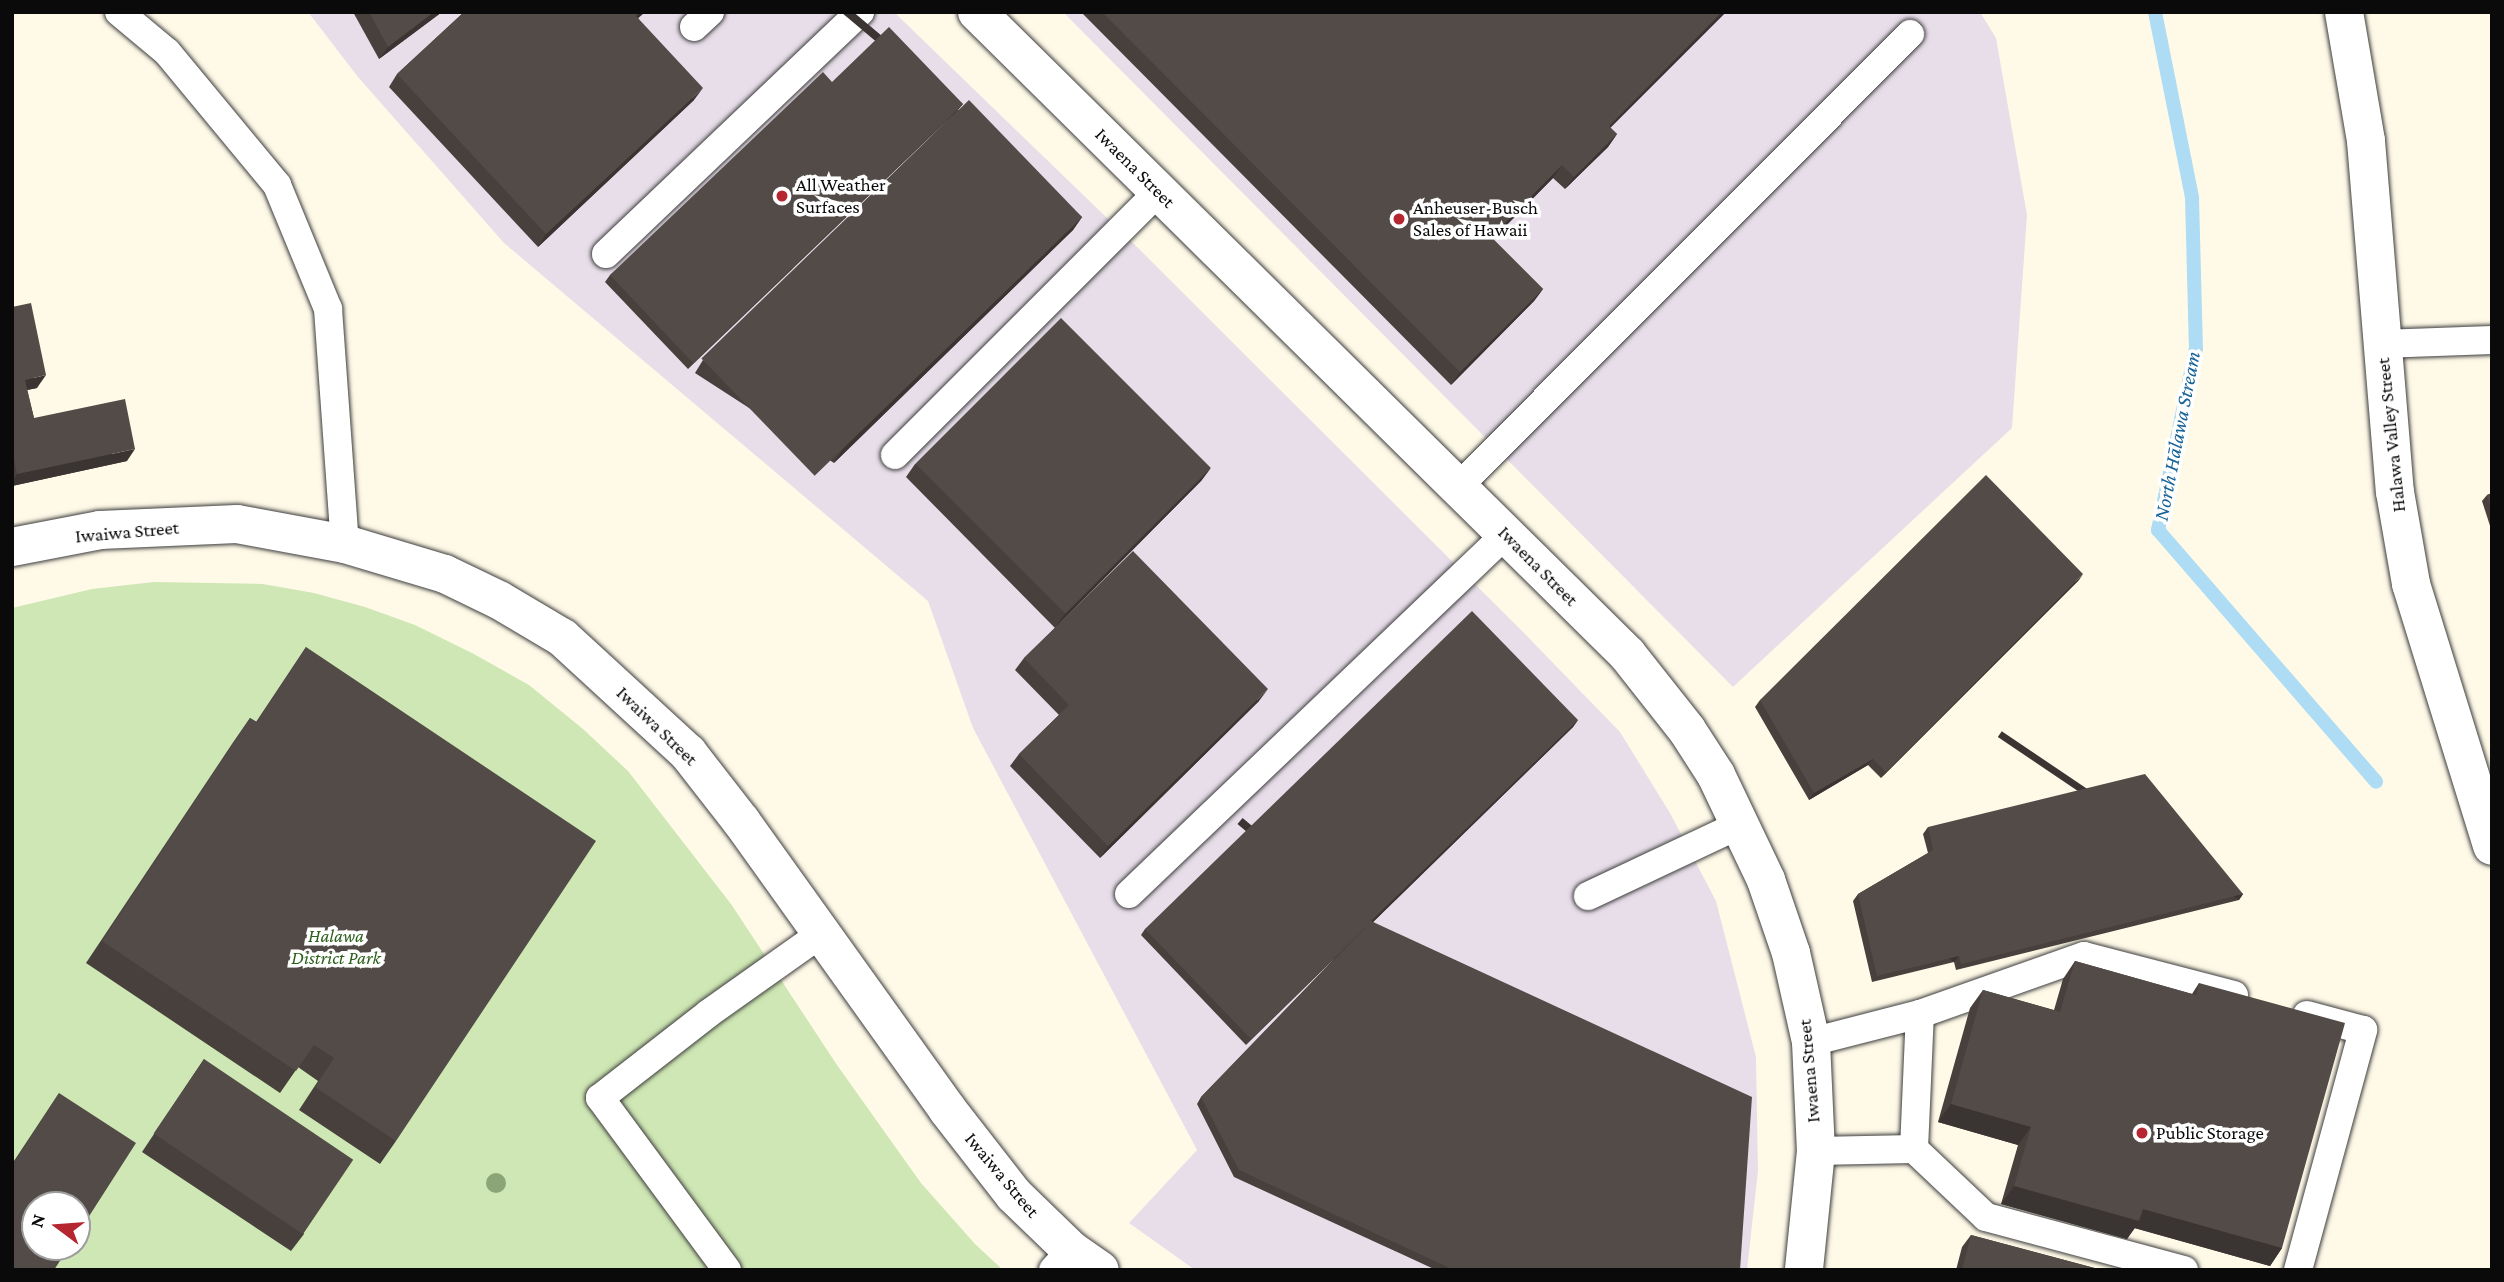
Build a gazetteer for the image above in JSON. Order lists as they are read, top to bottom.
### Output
{
  "streets": {
    "street": ["Iwaena Street", "Halawa Valley Street", "Iwaiwa Street"]
  },
  "water": ["North Hālawa Stream"],
  "parks": ["Halawa District Park"],
  "places": ["All Weather Surfaces", "Anheuser-Busch Sales of Hawaii", "Public Storage"],
  "north": "left"
}
